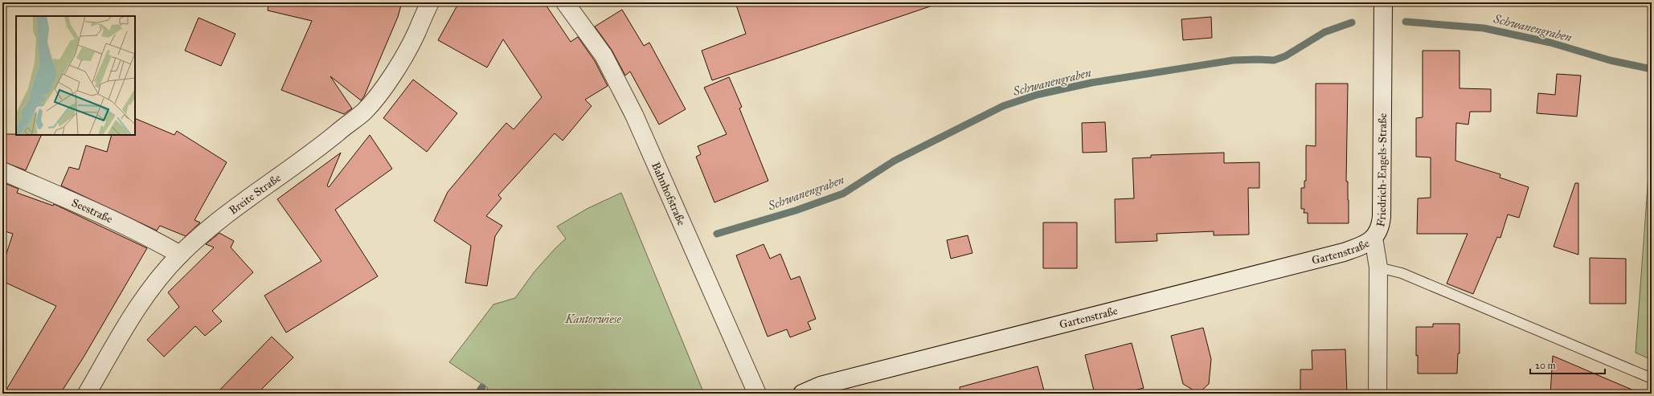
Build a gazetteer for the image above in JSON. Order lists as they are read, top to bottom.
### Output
{
  "streets": {
    "street": [
      "Friedrich-Engels-Straße",
      "Bahnhofstraße",
      "Breite Straße",
      "Seestraße",
      "Gartenstraße"
    ]
  },
  "crossings": [
    ["Friedrich-Engels-Straße", "Gartenstraße"],
    ["Breite Straße", "Seestraße"]
  ],
  "water": ["Schwanengraben"],
  "parks": ["Kantorwiese"],
  "scale_bar": "20 m"
}
